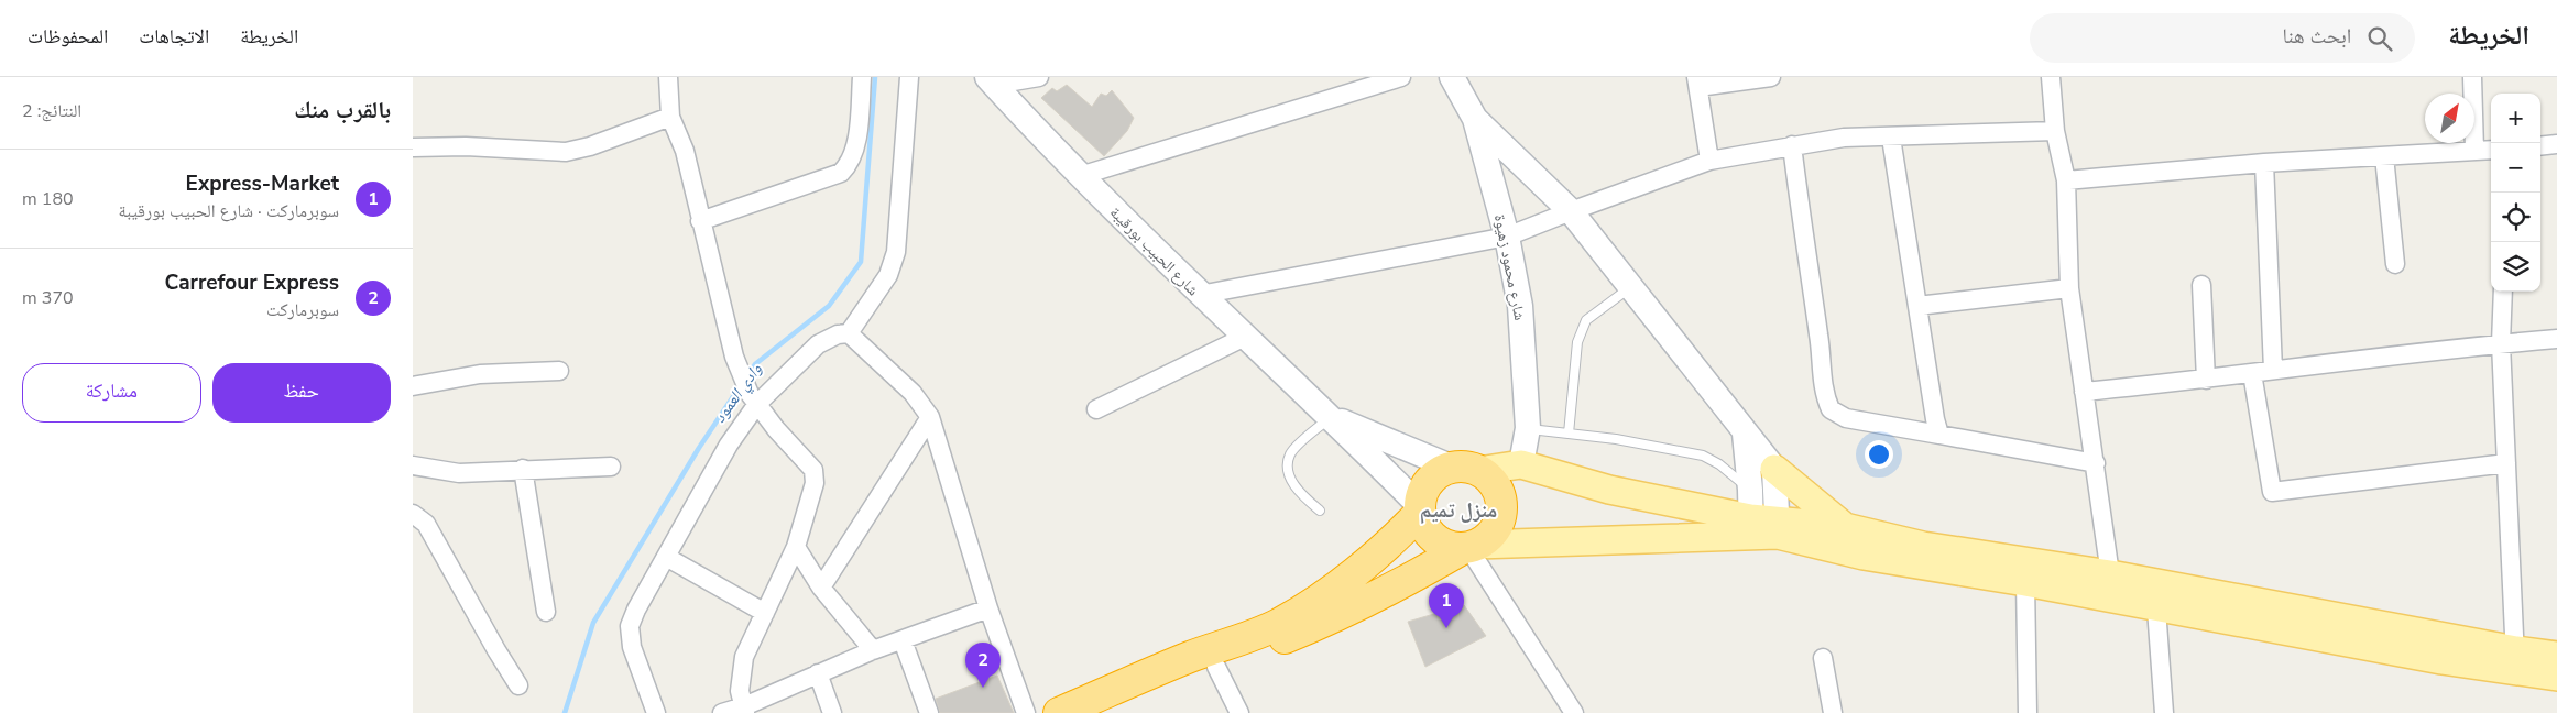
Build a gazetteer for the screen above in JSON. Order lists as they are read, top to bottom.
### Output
{
  "streets": {
    "main road": ["شارع الحبيب بورقيبة", "شارع محمود زهيوة"]
  },
  "districts": ["منزل تميم"],
  "water": ["وادي العمود"],
  "north": "top right",
  "page": {
    "header": "الخريطة",
    "search": "ابحث هنا",
    "nav": ["الخريطة", "الاتجاهات", "المحفوظات"],
    "heading": ["بالقرب منك", "النتائج: 2"],
    "map_buttons": ["+", "−"],
    "list": [
      {
        "mark": "1",
        "name": "Express-Market",
        "note": "سوبرماركت · شارع الحبيب بورقيبة",
        "value": "180 m"
      },
      {
        "mark": "2",
        "name": "Carrefour Express",
        "note": "سوبرماركت",
        "value": "370 m"
      }
    ],
    "buttons": ["حفظ", "مشاركة"],
    "pins": ["1", "2"]
  }
}
